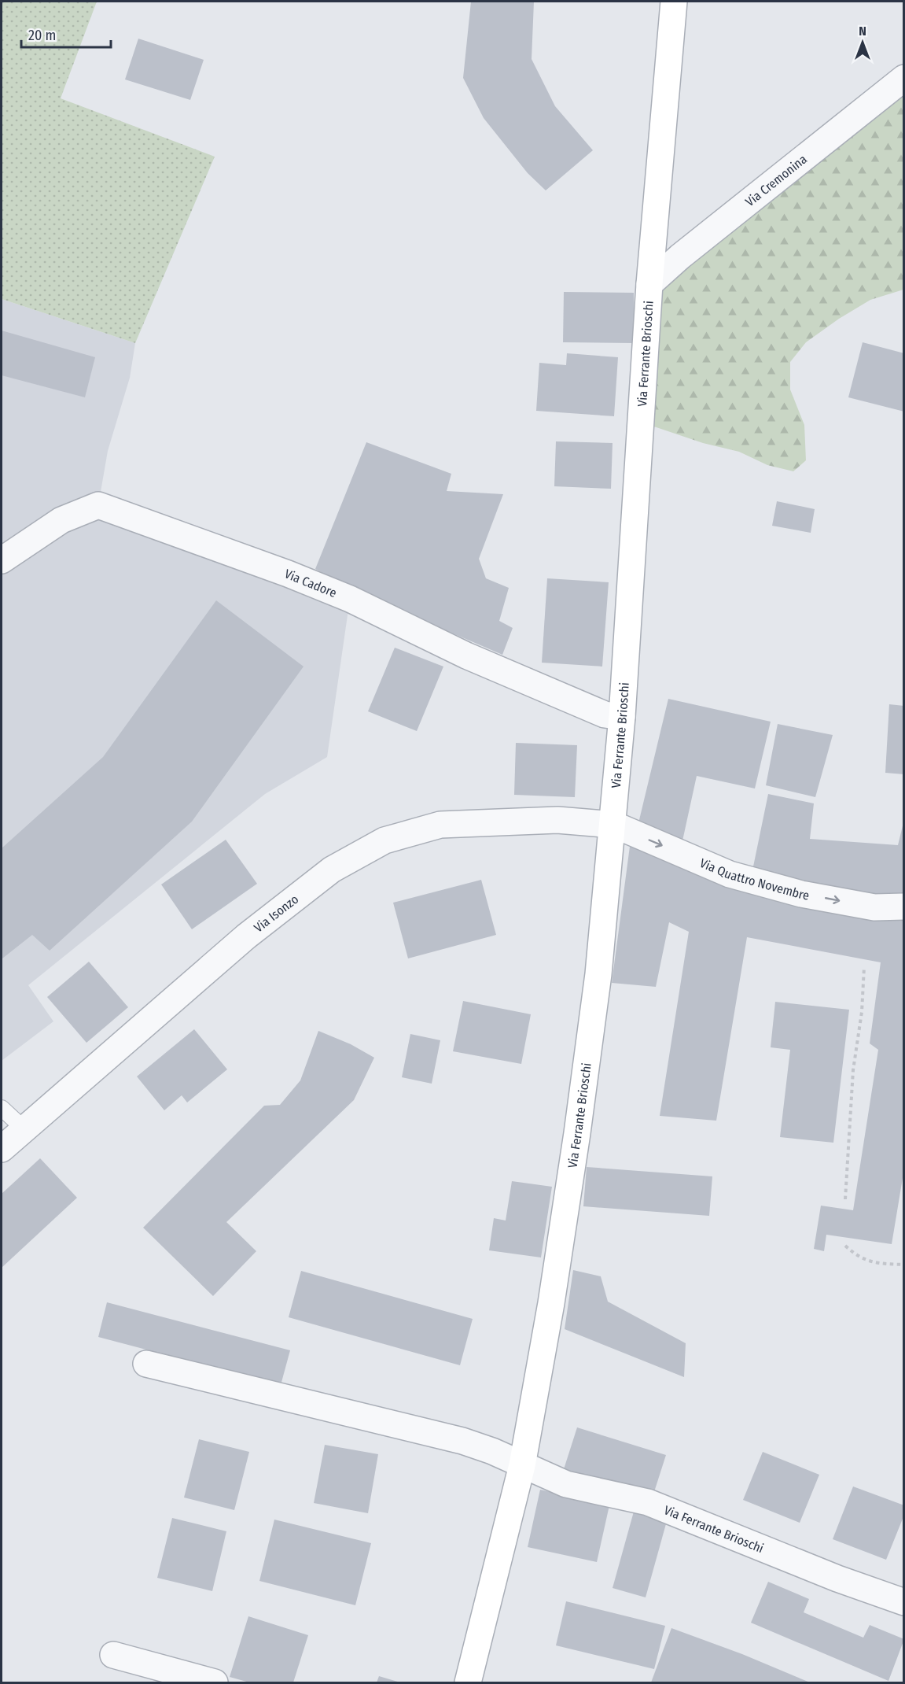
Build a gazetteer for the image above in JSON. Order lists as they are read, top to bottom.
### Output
{
  "streets": {
    "street": [
      "Via Cremonina",
      "Via Ferrante Brioschi",
      "Via Cadore",
      "Via Quattro Novembre",
      "Via Isonzo"
    ]
  },
  "crossings": [
    ["Via Cremonina", "Via Ferrante Brioschi"],
    ["Via Ferrante Brioschi", "Via Cadore"],
    ["Via Ferrante Brioschi", "Via Quattro Novembre"],
    ["Via Ferrante Brioschi", "Via Isonzo"],
    ["Via Quattro Novembre", "Via Isonzo"]
  ],
  "one_way": ["Via Quattro Novembre"],
  "scale_bar": "20 m",
  "north": "top"
}
